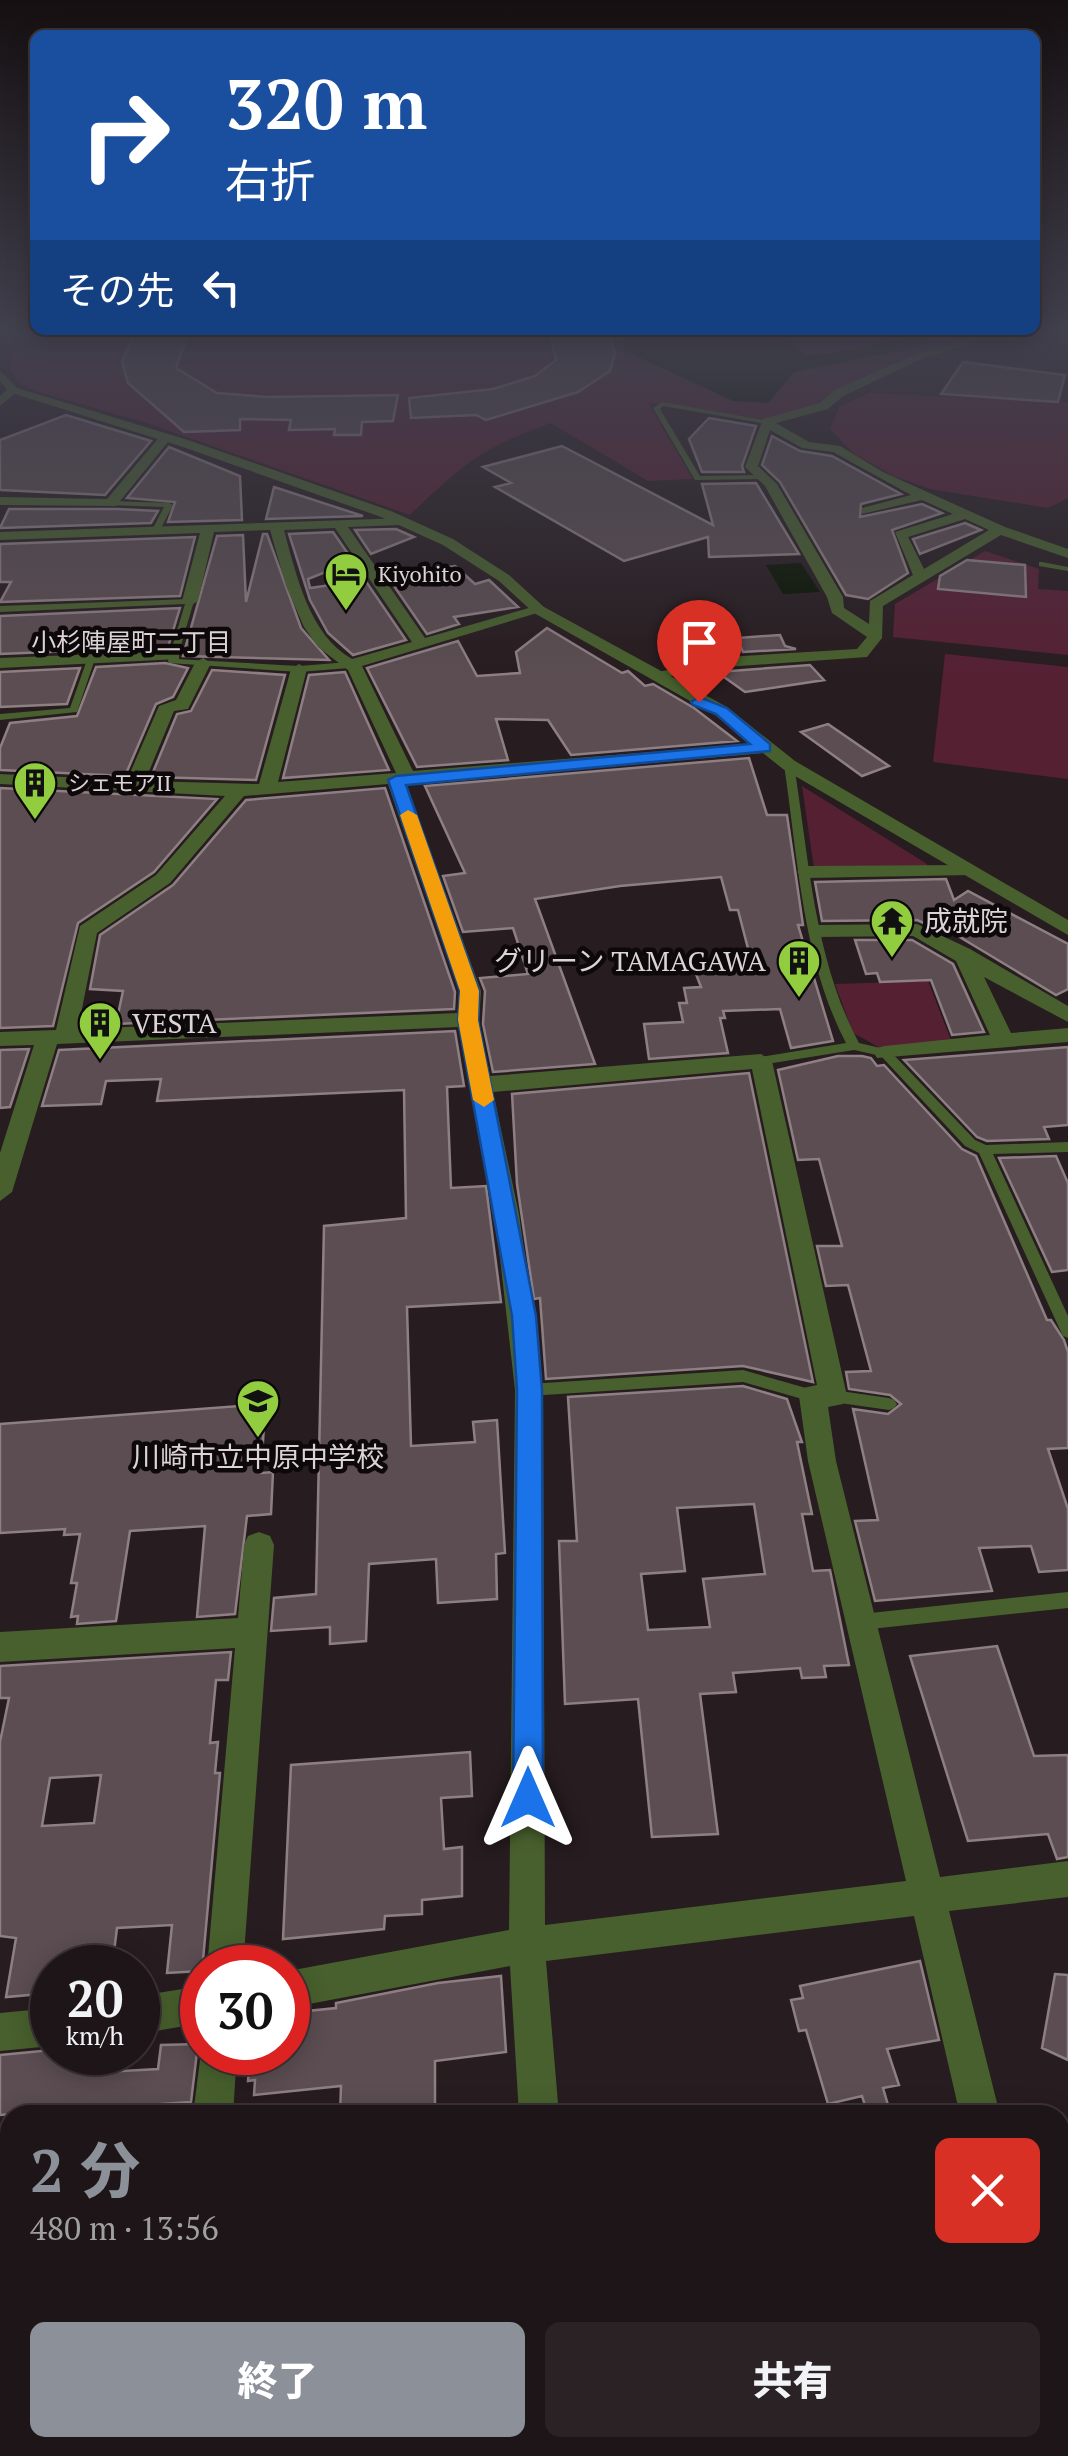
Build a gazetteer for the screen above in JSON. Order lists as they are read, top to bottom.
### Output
{
  "districts": ["小杉陣屋町二丁目"],
  "places": {
    "hotel": ["Kiyohito"],
    "building": ["シェモアII", "グリーン TAMAGAWA", "VESTA"],
    "temple": ["成就院"],
    "school or university": ["川崎市立中原中学校"]
  },
  "page": {
    "turn": ["320 m", "右折"],
    "then": "その先",
    "speed": "20 km/h",
    "limit": "30",
    "heading": ["2 分", "480 m · 13:56"],
    "buttons": ["終了", "共有"]
  }
}
